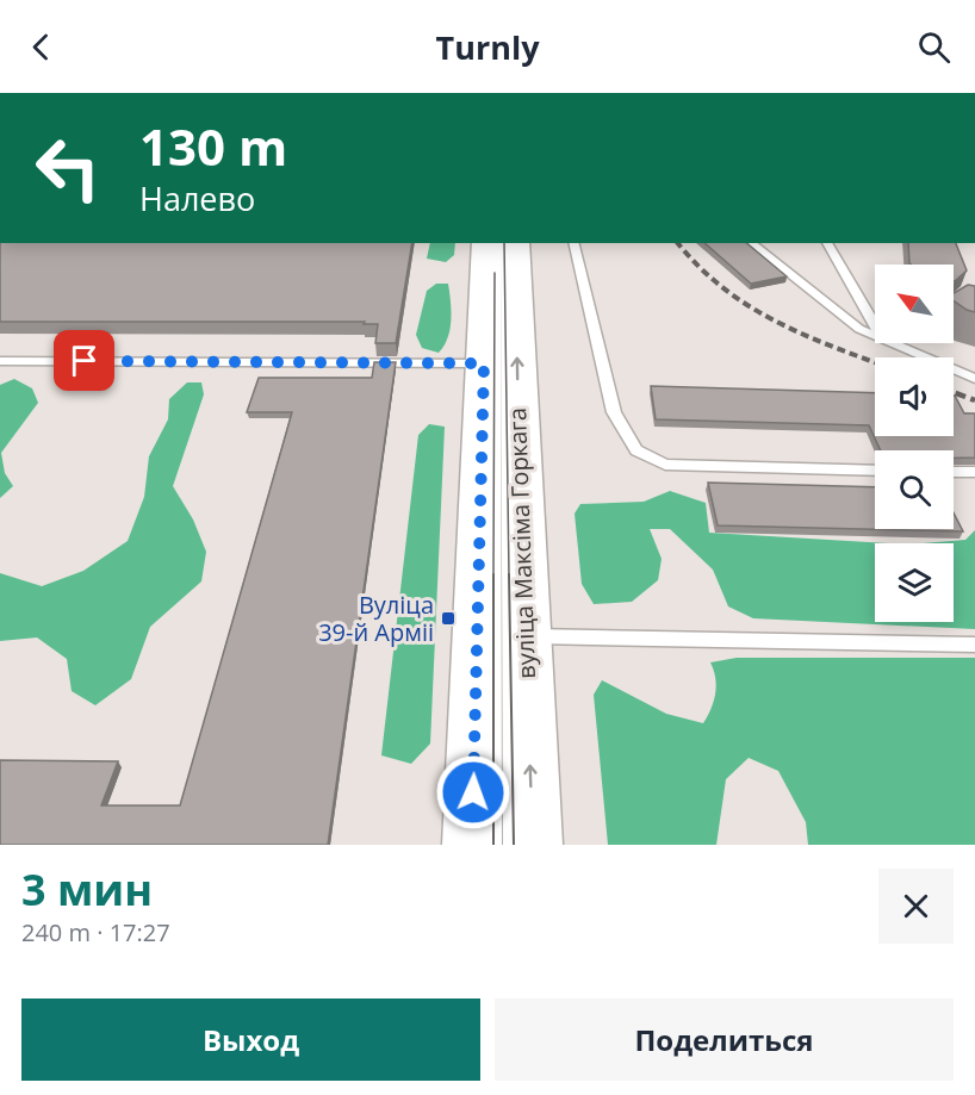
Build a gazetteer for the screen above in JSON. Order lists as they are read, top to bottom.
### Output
{
  "streets": {
    "main road": ["вуліца Максіма Горкага"]
  },
  "places": {
    "transit": ["Вуліца 39-й Арміі"]
  },
  "north": "top left",
  "page": {
    "header": "Turnly",
    "turn": ["130 m", "Налево"],
    "heading": ["3 мин", "240 m · 17:27"],
    "buttons": ["Выход", "Поделиться"]
  }
}
